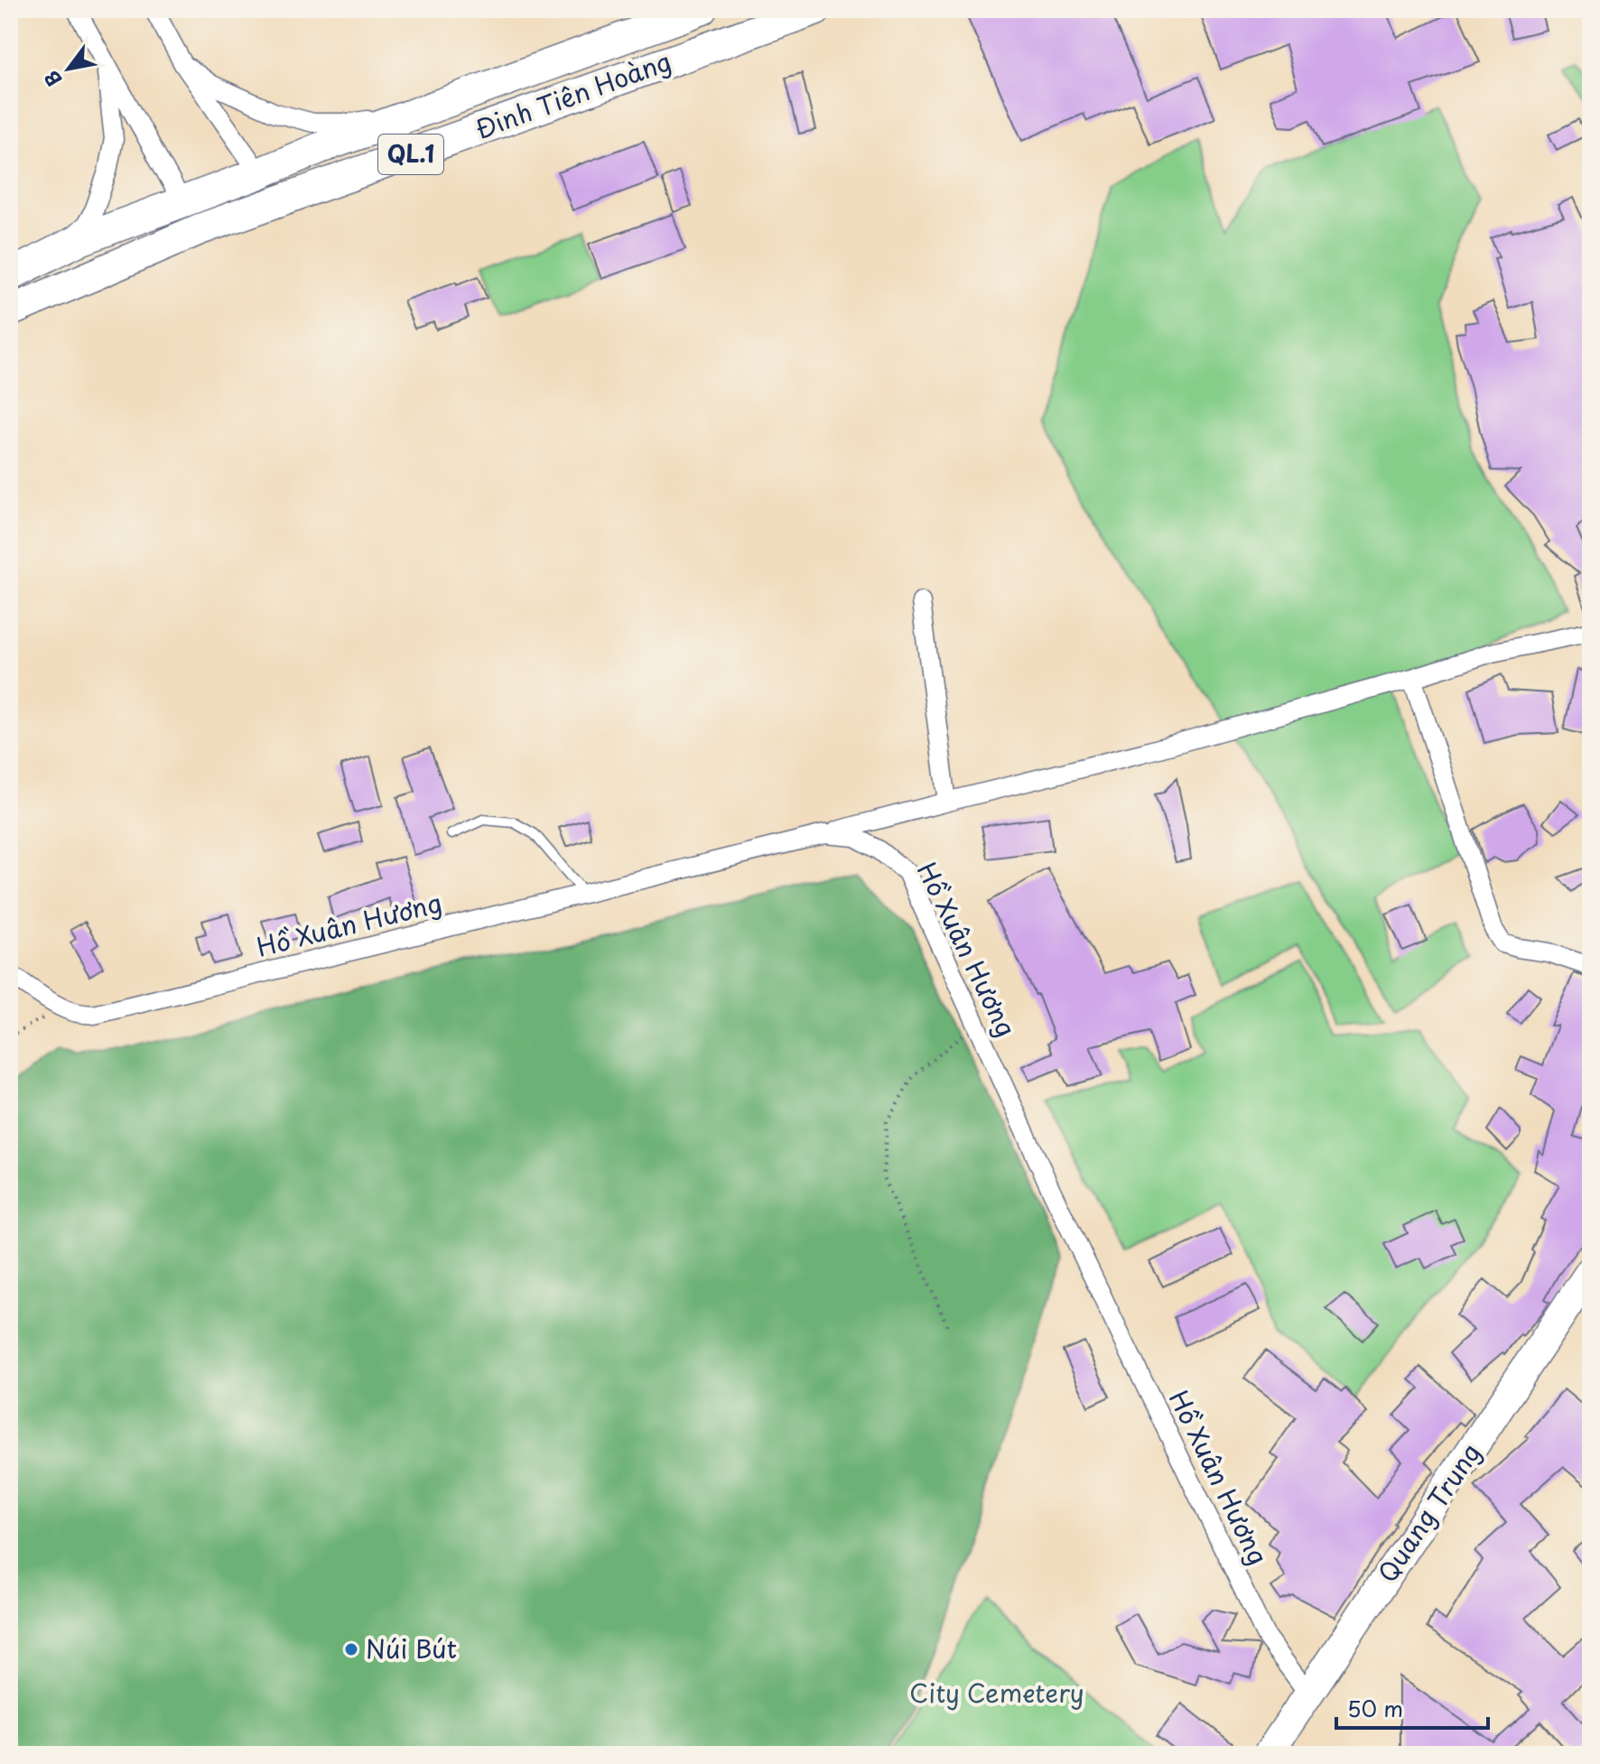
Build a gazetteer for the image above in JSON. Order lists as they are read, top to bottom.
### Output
{
  "streets": {
    "highway": ["Đinh Tiên Hoàng", "QL.1"],
    "main road": ["Quang Trung"],
    "street": ["Hồ Xuân Hương"]
  },
  "crossings": [
    ["Hồ Xuân Hương", "Quang Trung"]
  ],
  "parks": ["City Cemetery"],
  "places": ["Núi Bút"],
  "scale_bar": "50 m",
  "north": "bottom left"
}
